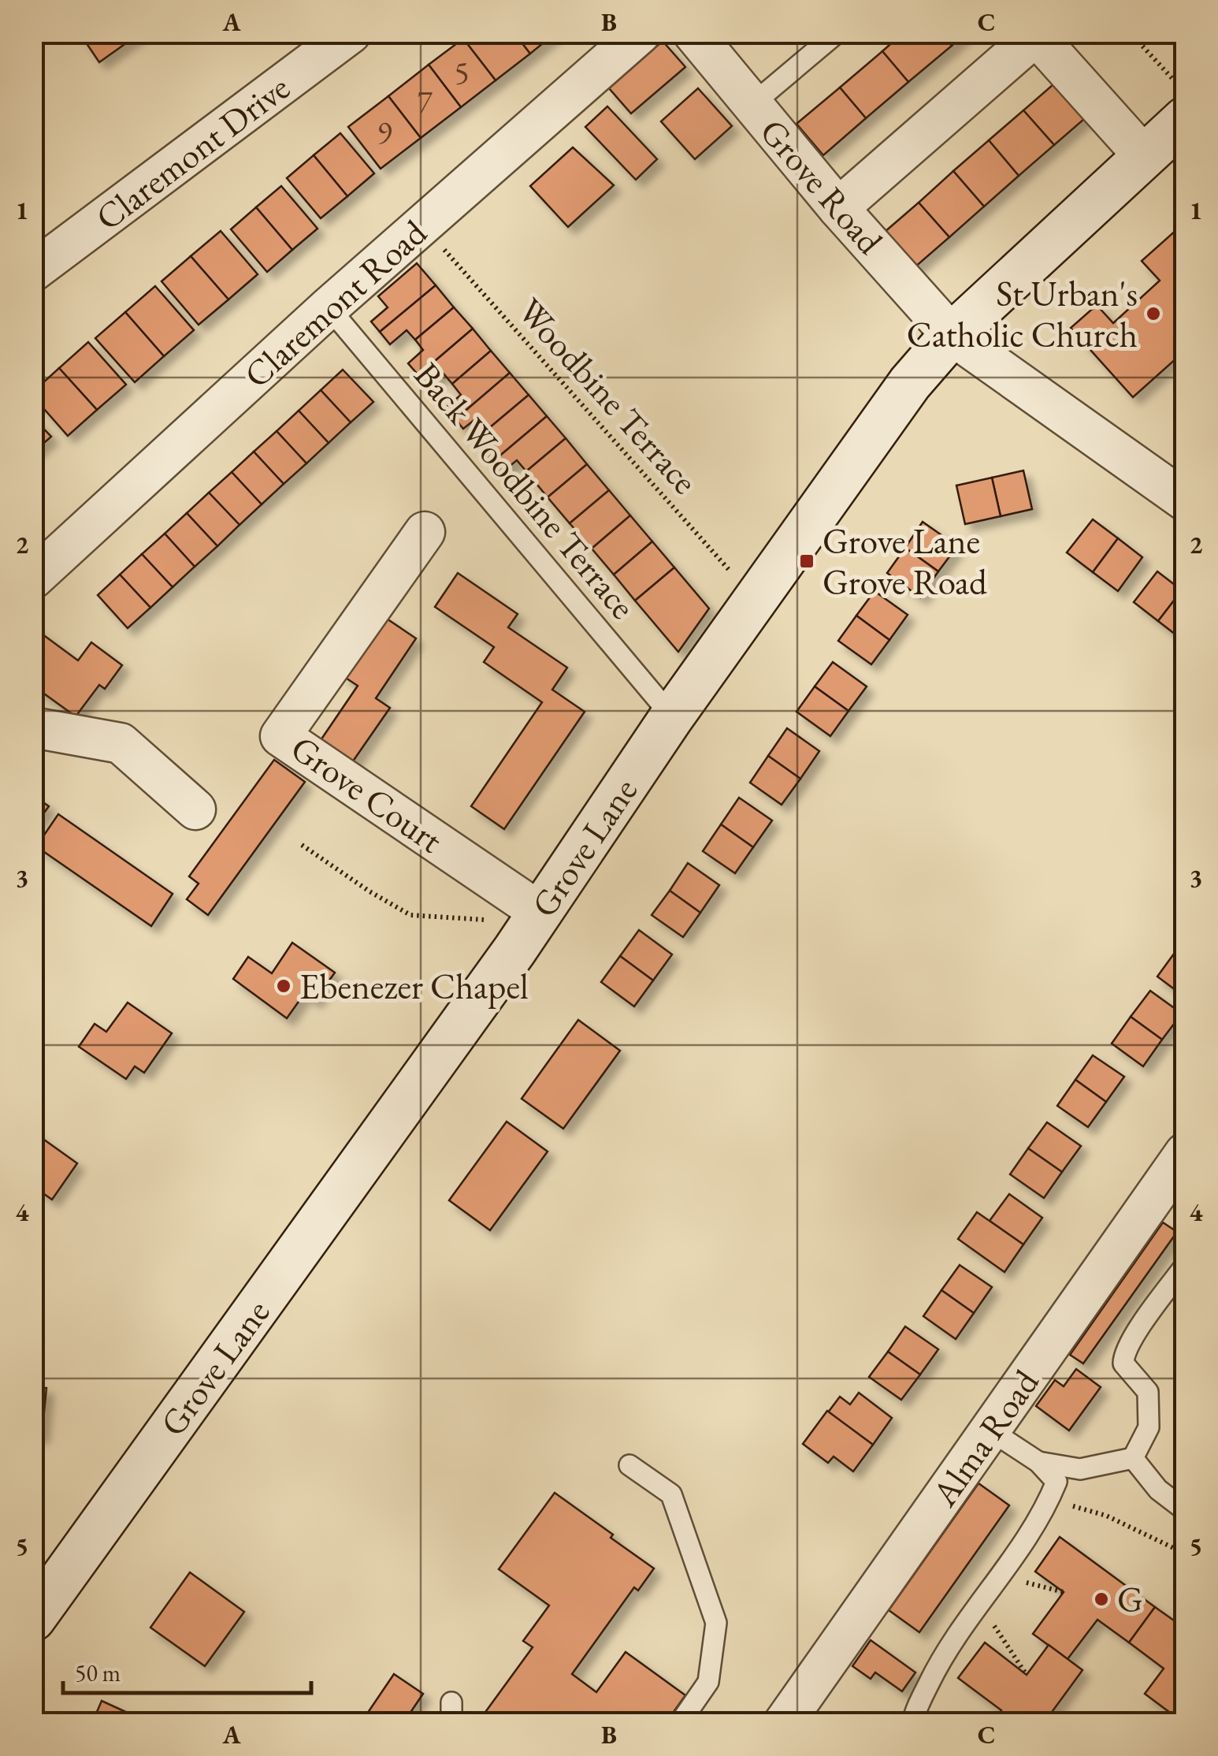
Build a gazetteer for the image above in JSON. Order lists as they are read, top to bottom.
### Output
{
  "streets": {
    "main road": ["Grove Lane"],
    "street": [
      "Claremont Drive",
      "Grove Road",
      "Claremont Road",
      "Grove Court",
      "Alma Road"
    ],
    "lane": ["Back Woodbine Terrace"],
    "path": ["Woodbine Terrace"]
  },
  "crossings": [
    ["Grove Road", "Grove Lane"],
    ["Claremont Road", "Woodbine Terrace"],
    ["Claremont Road", "Back Woodbine Terrace"],
    ["Woodbine Terrace", "Grove Lane"],
    ["Back Woodbine Terrace", "Grove Lane"],
    ["Grove Court", "Grove Lane"]
  ],
  "places": {
    "other": ["St Urban's Catholic Church", "Ebenezer Chapel", "G"],
    "transit": ["Grove Lane Grove Road"]
  },
  "house_numbers": ["5", "7", "9"],
  "scale_bar": "50 m",
  "grid": {
    "columns": ["A", "B", "C"],
    "rows": [
      "1",
      "2",
      "3",
      "4",
      "5"
    ]
  }
}
